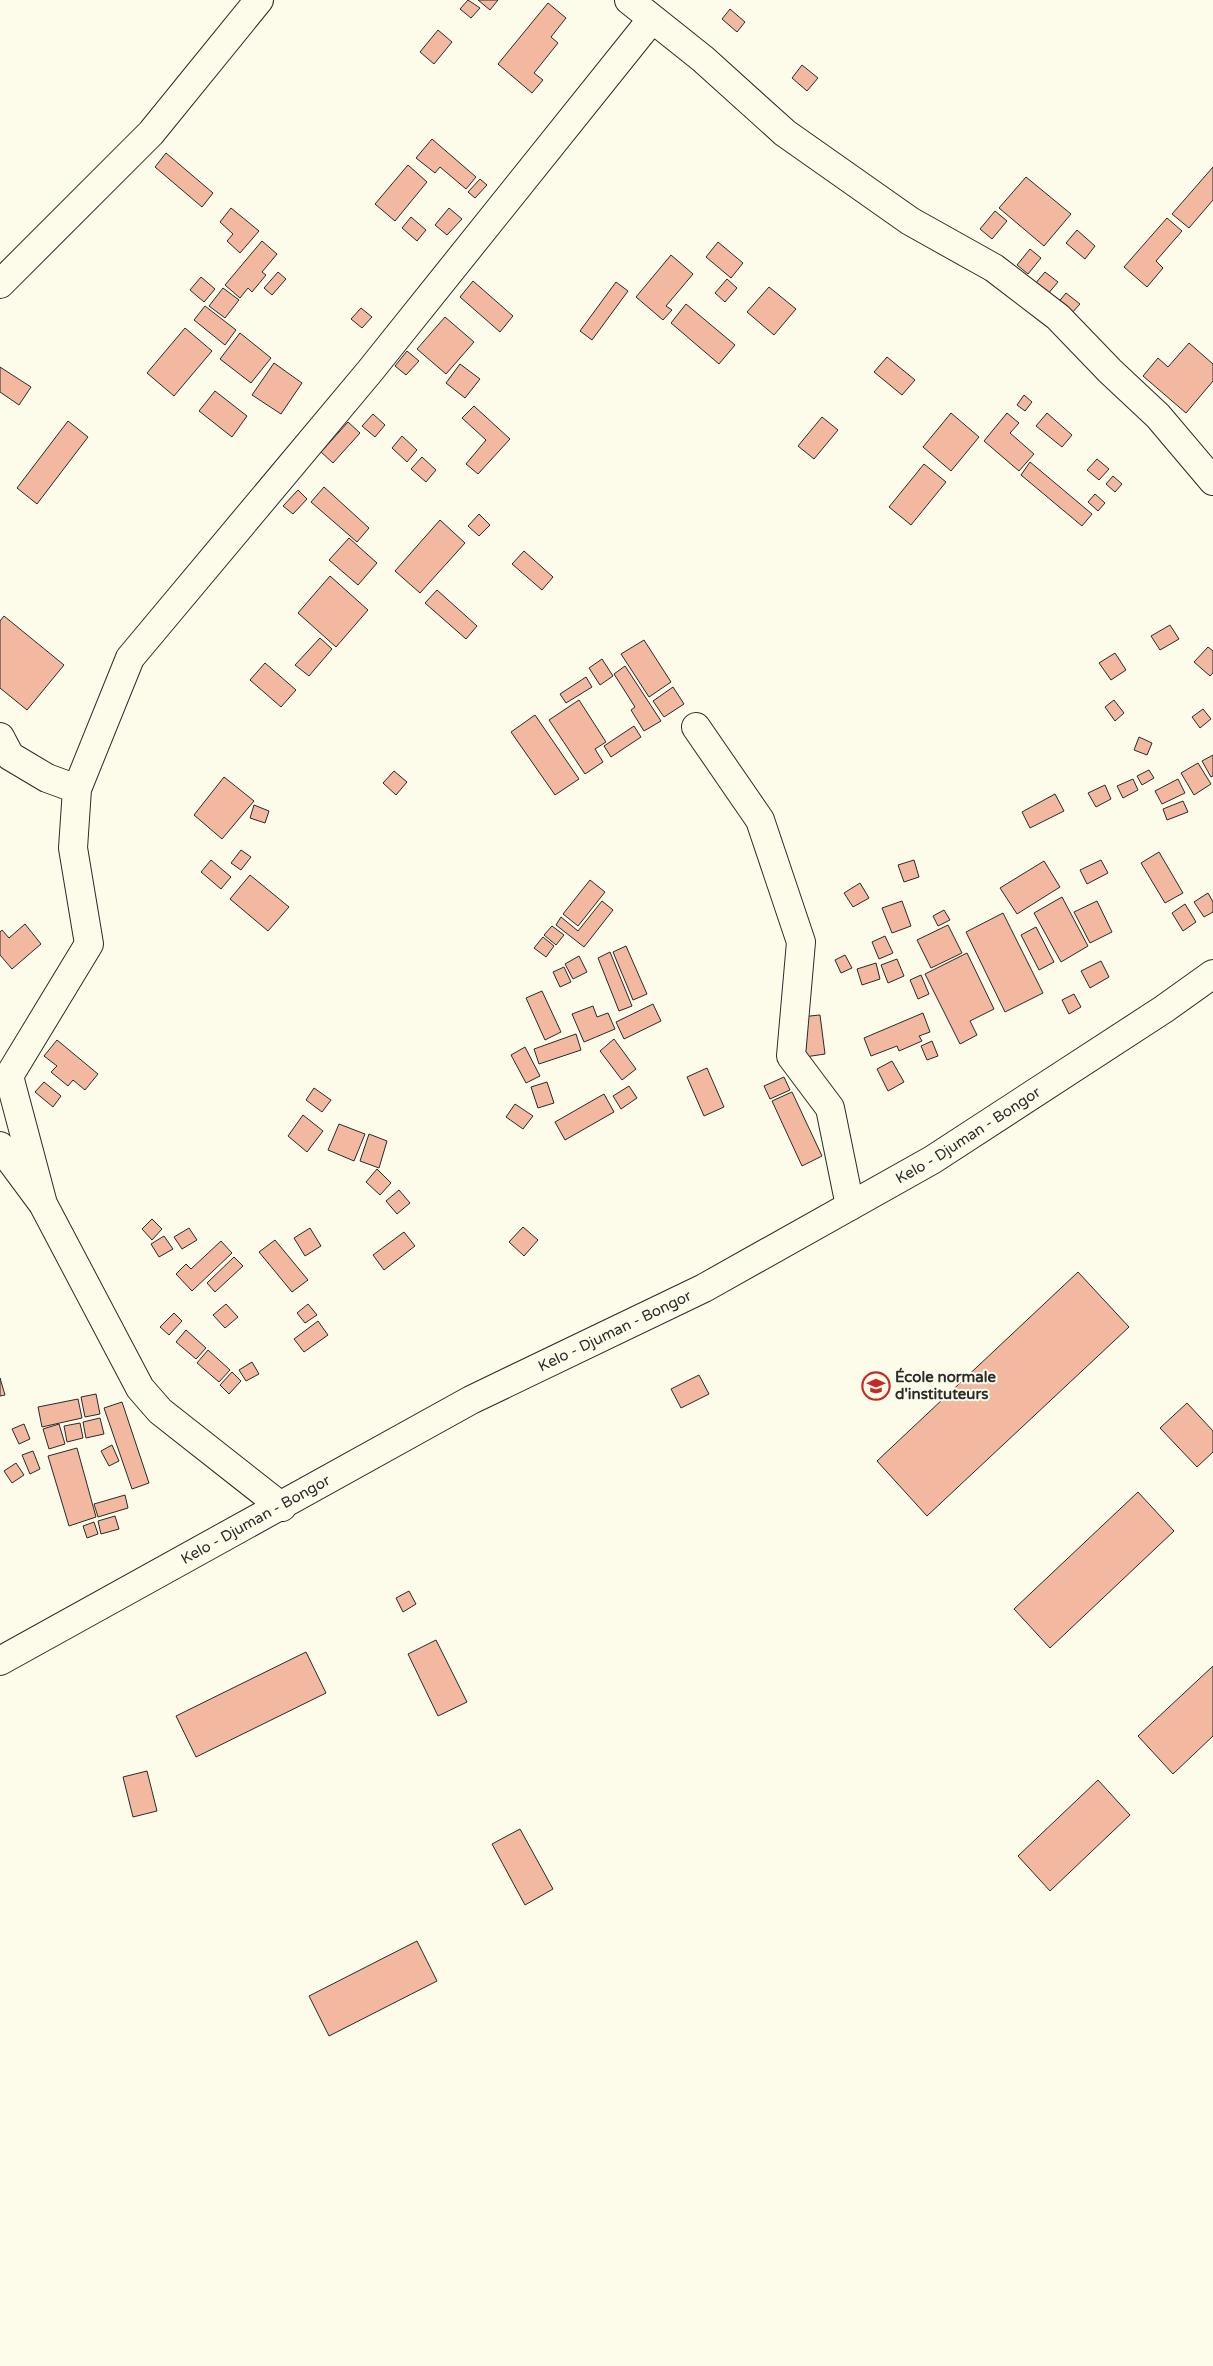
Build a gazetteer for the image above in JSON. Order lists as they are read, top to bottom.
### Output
{
  "streets": {
    "main road": ["Kelo - Djuman - Bongor"]
  },
  "places": {
    "school or university": ["École normale d'instituteurs"]
  }
}
